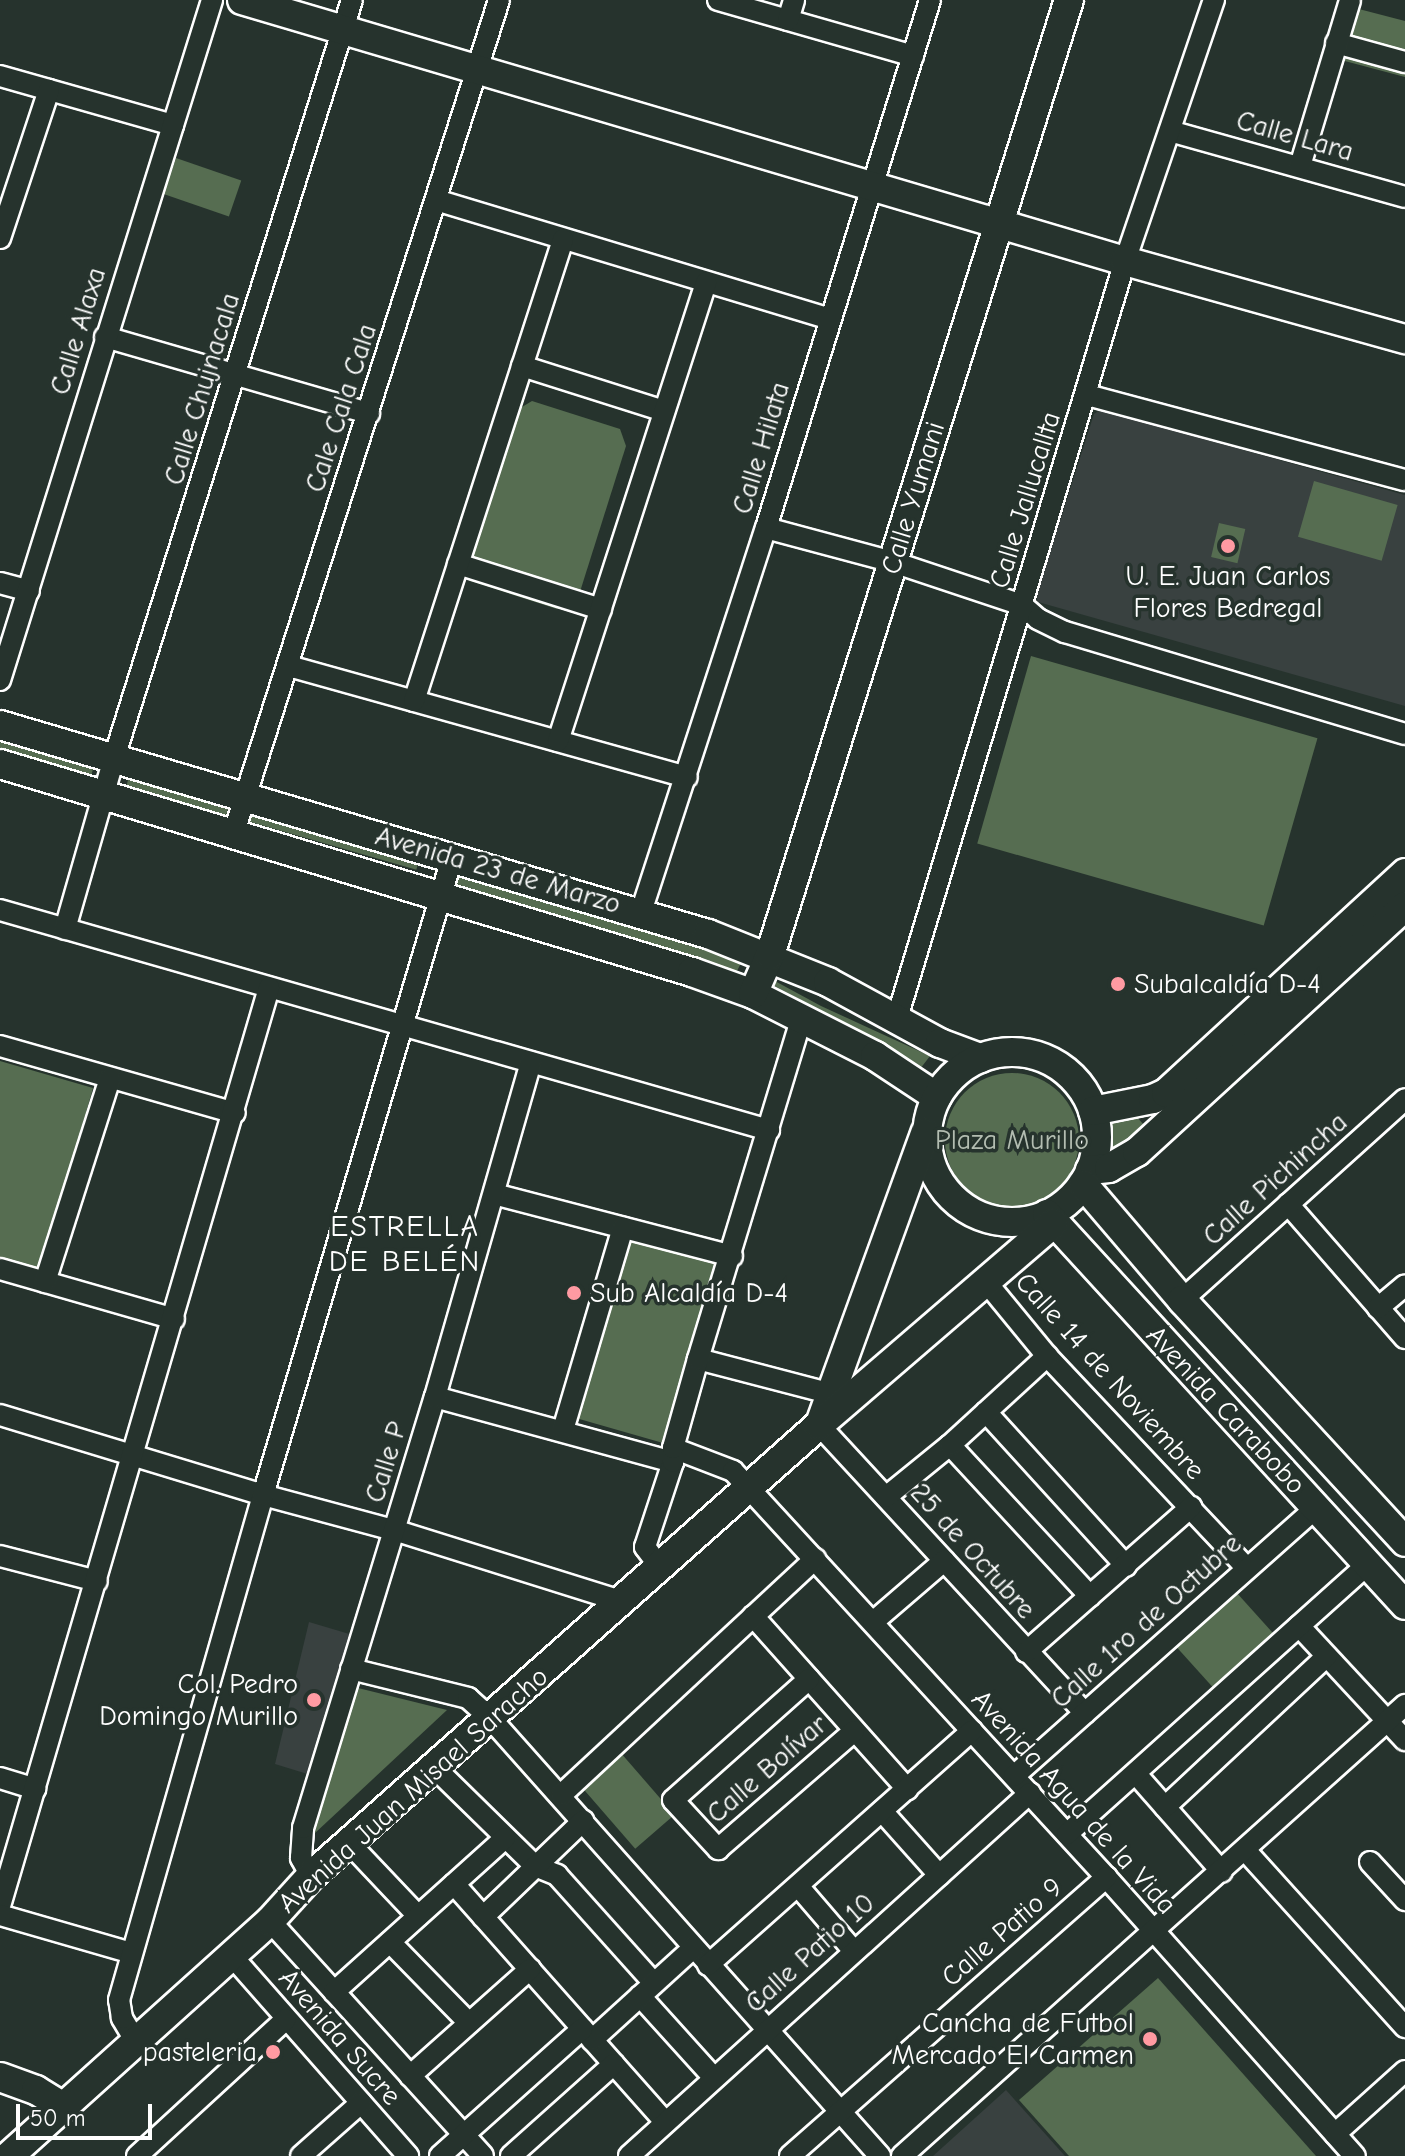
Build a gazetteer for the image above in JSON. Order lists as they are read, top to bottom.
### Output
{
  "streets": {
    "street": [
      "Calle Lara",
      "Calle Alaxa",
      "Calle Chujnacala",
      "Cale Cala Cala",
      "Calle Hilata",
      "Calle Yumani",
      "Calle Jallucallta",
      "Avenida 23 de Marzo",
      "Calle Pichincha",
      "Calle 14 de Noviembre",
      "Avenida Carabobo",
      "Calle P",
      "25 de Octubre",
      "Calle 1ro de Octubre",
      "Calle Bolívar",
      "Avenida Juan Misael Saracho",
      "Avenida Agua de la Vida",
      "Calle Patio 9",
      "Calle Patio 10",
      "Avenida Sucre"
    ]
  },
  "crossings": [
    ["Calle Lara", "Calle Jallucallta"],
    ["Calle Chujnacala", "Avenida 23 de Marzo"],
    ["Cale Cala Cala", "Avenida 23 de Marzo"],
    ["Calle Hilata", "Avenida 23 de Marzo"],
    ["Calle Yumani", "Avenida 23 de Marzo"],
    ["Calle Jallucallta", "Avenida 23 de Marzo"],
    ["Avenida 23 de Marzo", "Avenida Carabobo"],
    ["Avenida 23 de Marzo", "Avenida Juan Misael Saracho"],
    ["Calle Pichincha", "Avenida Carabobo"],
    ["Calle 14 de Noviembre", "Calle 1ro de Octubre"],
    ["Calle 14 de Noviembre", "Avenida Juan Misael Saracho"],
    ["Avenida Carabobo", "Calle 1ro de Octubre"],
    ["Avenida Carabobo", "Avenida Juan Misael Saracho"],
    ["Calle P", "Avenida Juan Misael Saracho"],
    ["Calle P", "Avenida Agua de la Vida"],
    ["25 de Octubre", "Calle 1ro de Octubre"],
    ["25 de Octubre", "Avenida Juan Misael Saracho"],
    ["Calle 1ro de Octubre", "Avenida Agua de la Vida"],
    ["Avenida Juan Misael Saracho", "Avenida Agua de la Vida"],
    ["Avenida Juan Misael Saracho", "Avenida Sucre"],
    ["Avenida Agua de la Vida", "Calle Patio 9"],
    ["Avenida Agua de la Vida", "Calle Patio 10"]
  ],
  "districts": ["ESTRELLA DE BELÉN"],
  "parks": ["Plaza Murillo"],
  "places": [
    "U. E. Juan Carlos Flores Bedregal",
    "Subalcaldía D-4",
    "Sub Alcaldía D-4",
    "Col. Pedro Domingo Murillo",
    "Cancha de Futbol Mercado El Carmen",
    "pasteleria"
  ],
  "scale_bar": "50 m"
}
